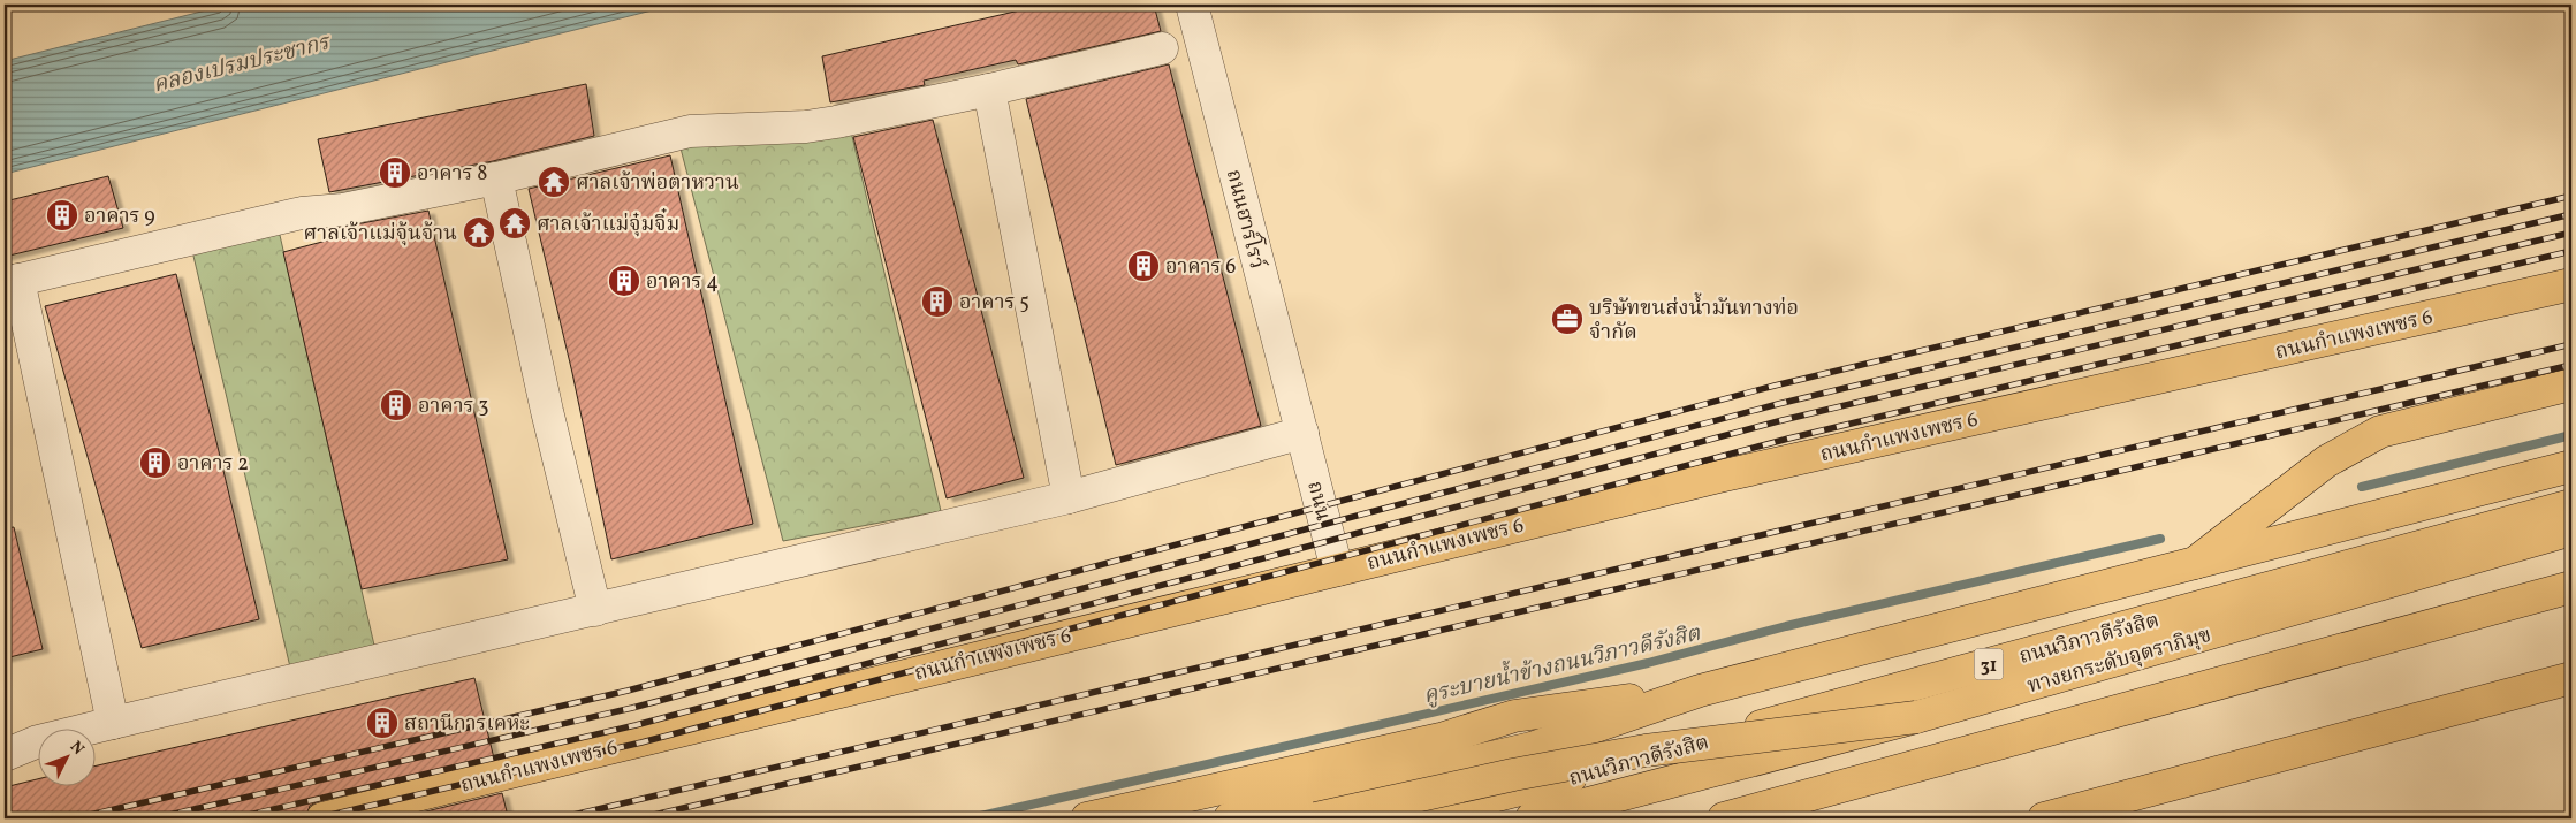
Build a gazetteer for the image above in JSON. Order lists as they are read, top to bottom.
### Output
{
  "streets": {
    "main road": [
      "ถนนกำแพงเพชร 6",
      "ถนนวิภาวดีรังสิต",
      "ทางยกระดับอุตราภิมุข",
      "31"
    ],
    "street": ["ถนนฮาร์โรว์", "ถนน"]
  },
  "crossings": [
    ["ถนนฮาร์โรว์", "ถนน"],
    ["ถนนกำแพงเพชร 6", "ถนน"],
    ["ถนนวิภาวดีรังสิต", "31"]
  ],
  "water": ["คลองเปรมประชากร", "คูระบายน้ำข้างถนนวิภาวดีรังสิต"],
  "places": {
    "building": [
      "อาคาร 8",
      "อาคาร 9",
      "อาคาร 6",
      "อาคาร 4",
      "อาคาร 5",
      "อาคาร 3",
      "อาคาร 2",
      "สถานีการเคหะ"
    ],
    "temple": ["ศาลเจ้าพ่อตาหวาน", "ศาลเจ้าแม่จุ๋มจิ๋ม", "ศาลเจ้าแม่จุ้นจ้าน"],
    "office": ["บริษัทขนส่งน้ำมันทางท่อ จำกัด"]
  },
  "north": "top right"
}
